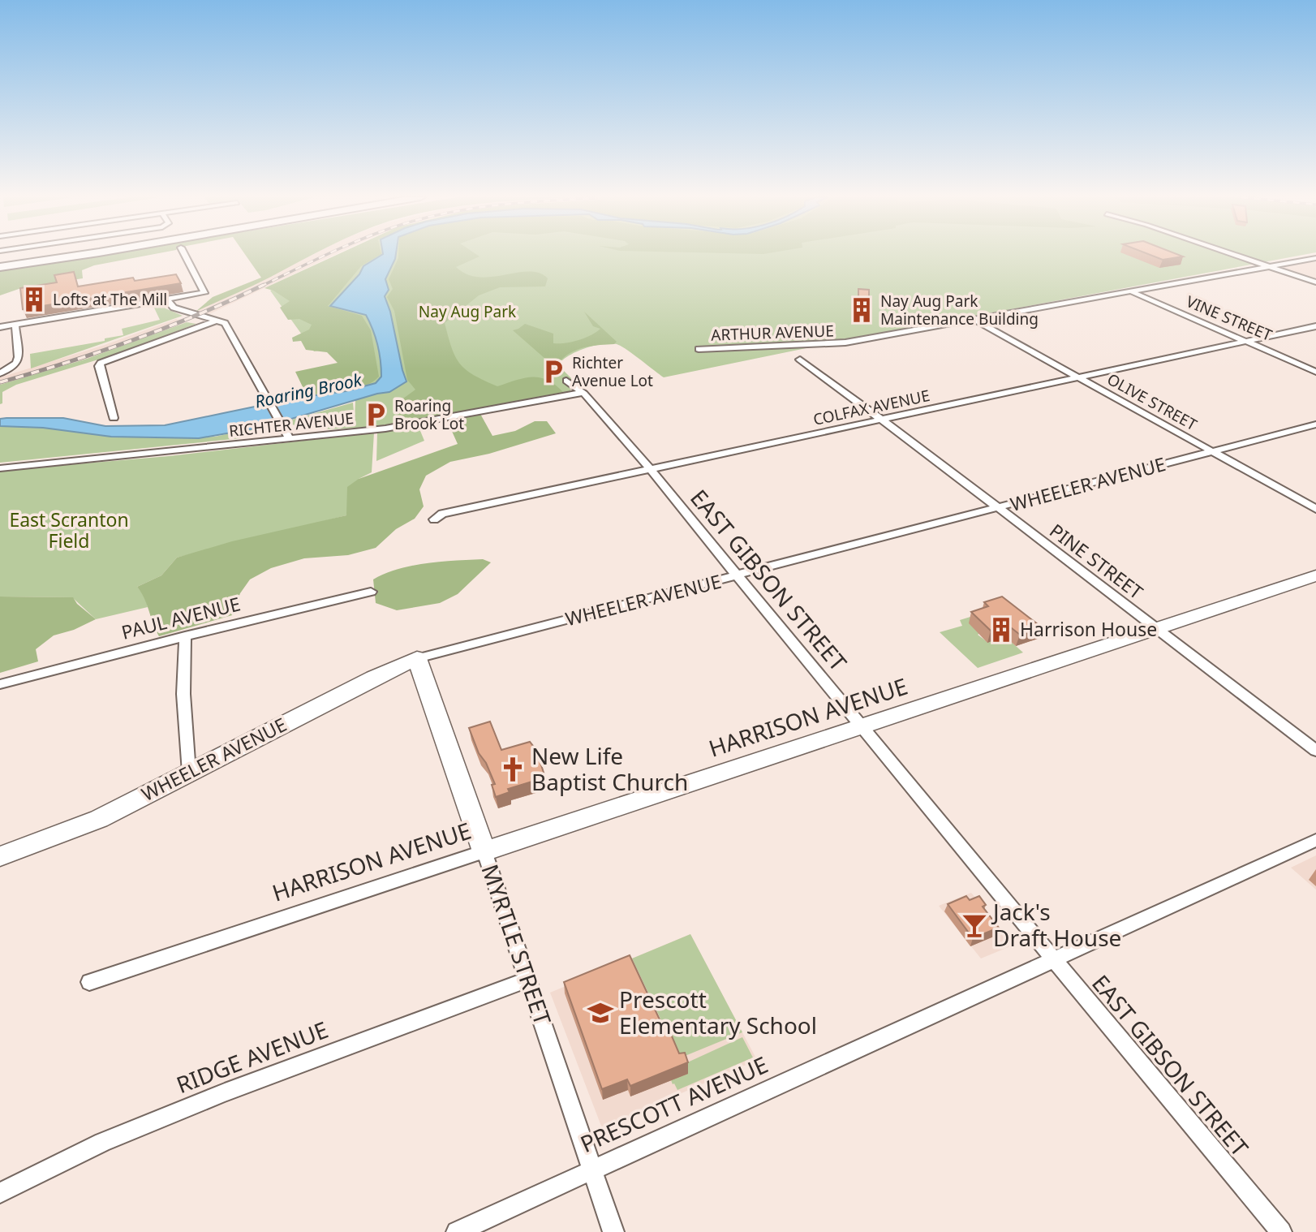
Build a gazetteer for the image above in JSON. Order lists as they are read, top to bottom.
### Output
{
  "streets": {
    "main road": ["WHEELER AVENUE", "HARRISON AVENUE", "MYRTLE STREET"],
    "street": [
      "VINE STREET",
      "ARTHUR AVENUE",
      "OLIVE STREET",
      "COLFAX AVENUE",
      "RICHTER AVENUE",
      "PINE STREET",
      "EAST GIBSON STREET",
      "PAUL AVENUE",
      "RIDGE AVENUE",
      "PRESCOTT AVENUE"
    ]
  },
  "crossings": [
    ["VINE STREET", "ARTHUR AVENUE"],
    ["VINE STREET", "COLFAX AVENUE"],
    ["ARTHUR AVENUE", "OLIVE STREET"],
    ["OLIVE STREET", "COLFAX AVENUE"],
    ["OLIVE STREET", "WHEELER AVENUE"],
    ["COLFAX AVENUE", "PINE STREET"],
    ["COLFAX AVENUE", "EAST GIBSON STREET"],
    ["RICHTER AVENUE", "EAST GIBSON STREET"],
    ["WHEELER AVENUE", "PINE STREET"],
    ["WHEELER AVENUE", "EAST GIBSON STREET"],
    ["WHEELER AVENUE", "MYRTLE STREET"],
    ["PINE STREET", "HARRISON AVENUE"],
    ["EAST GIBSON STREET", "HARRISON AVENUE"],
    ["EAST GIBSON STREET", "PRESCOTT AVENUE"],
    ["HARRISON AVENUE", "MYRTLE STREET"],
    ["MYRTLE STREET", "RIDGE AVENUE"],
    ["MYRTLE STREET", "PRESCOTT AVENUE"]
  ],
  "water": ["Roaring Brook"],
  "parks": ["Nay Aug Park", "East Scranton Field"],
  "places": {
    "building": ["Lofts at The Mill", "Nay Aug Park Maintenance Building", "Harrison House"],
    "parking": ["Richter Avenue Lot", "Roaring Brook Lot"],
    "church": ["New Life Baptist Church"],
    "bar": ["Jack's Draft House"],
    "school or university": ["Prescott Elementary School"]
  }
}
